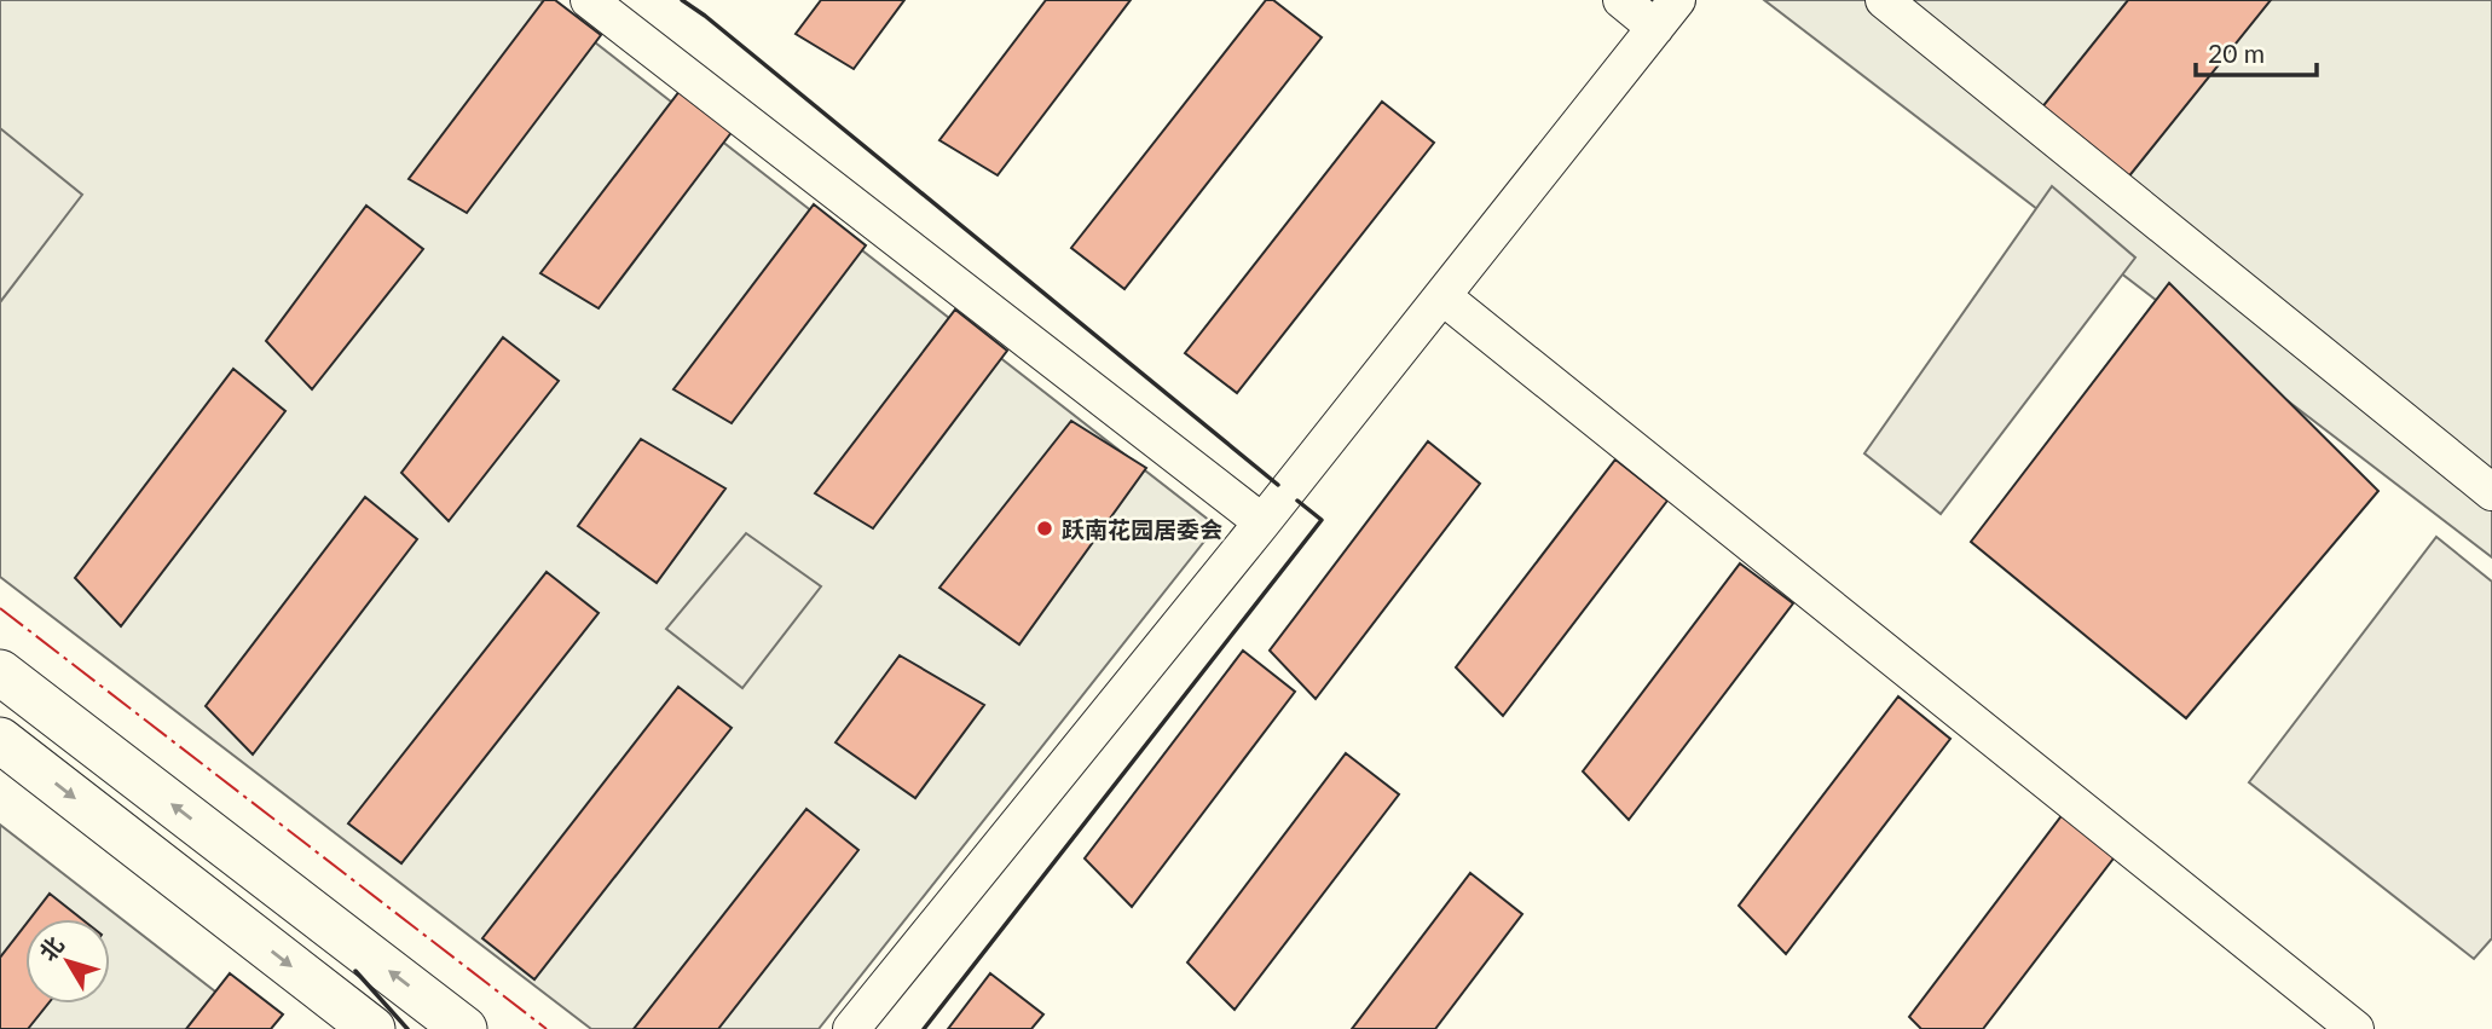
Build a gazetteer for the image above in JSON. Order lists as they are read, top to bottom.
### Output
{
  "places": ["跃南花园居委会"],
  "scale_bar": "20 m",
  "north": "top left"
}
